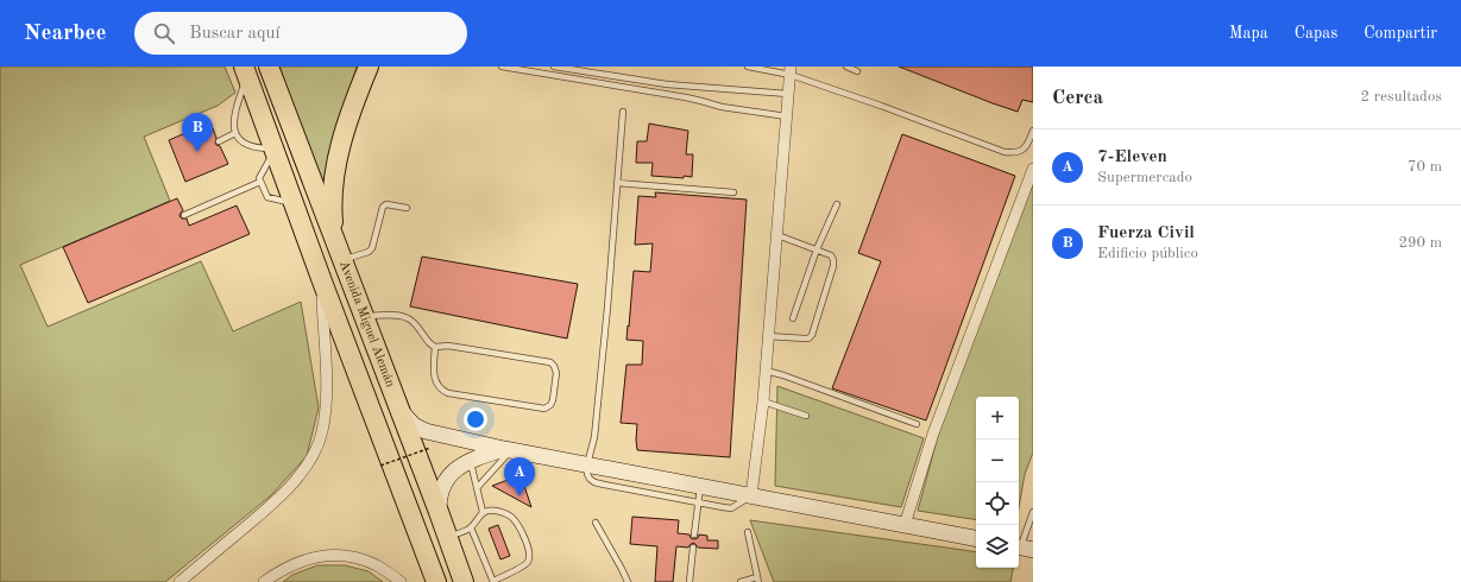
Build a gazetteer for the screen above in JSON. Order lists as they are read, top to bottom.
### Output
{
  "streets": {
    "highway": ["Avenida Miguel Alemán"]
  },
  "page": {
    "header": "Nearbee",
    "search": "Buscar aquí",
    "nav": ["Mapa", "Capas", "Compartir"],
    "heading": ["Cerca", "2 resultados"],
    "pins": ["B", "A"],
    "list": [
      {
        "mark": "A",
        "name": "7-Eleven",
        "note": "Supermercado",
        "value": "70 m"
      },
      {
        "mark": "B",
        "name": "Fuerza Civil",
        "note": "Edificio público",
        "value": "290 m"
      }
    ],
    "map_buttons": ["+", "−"]
  }
}
